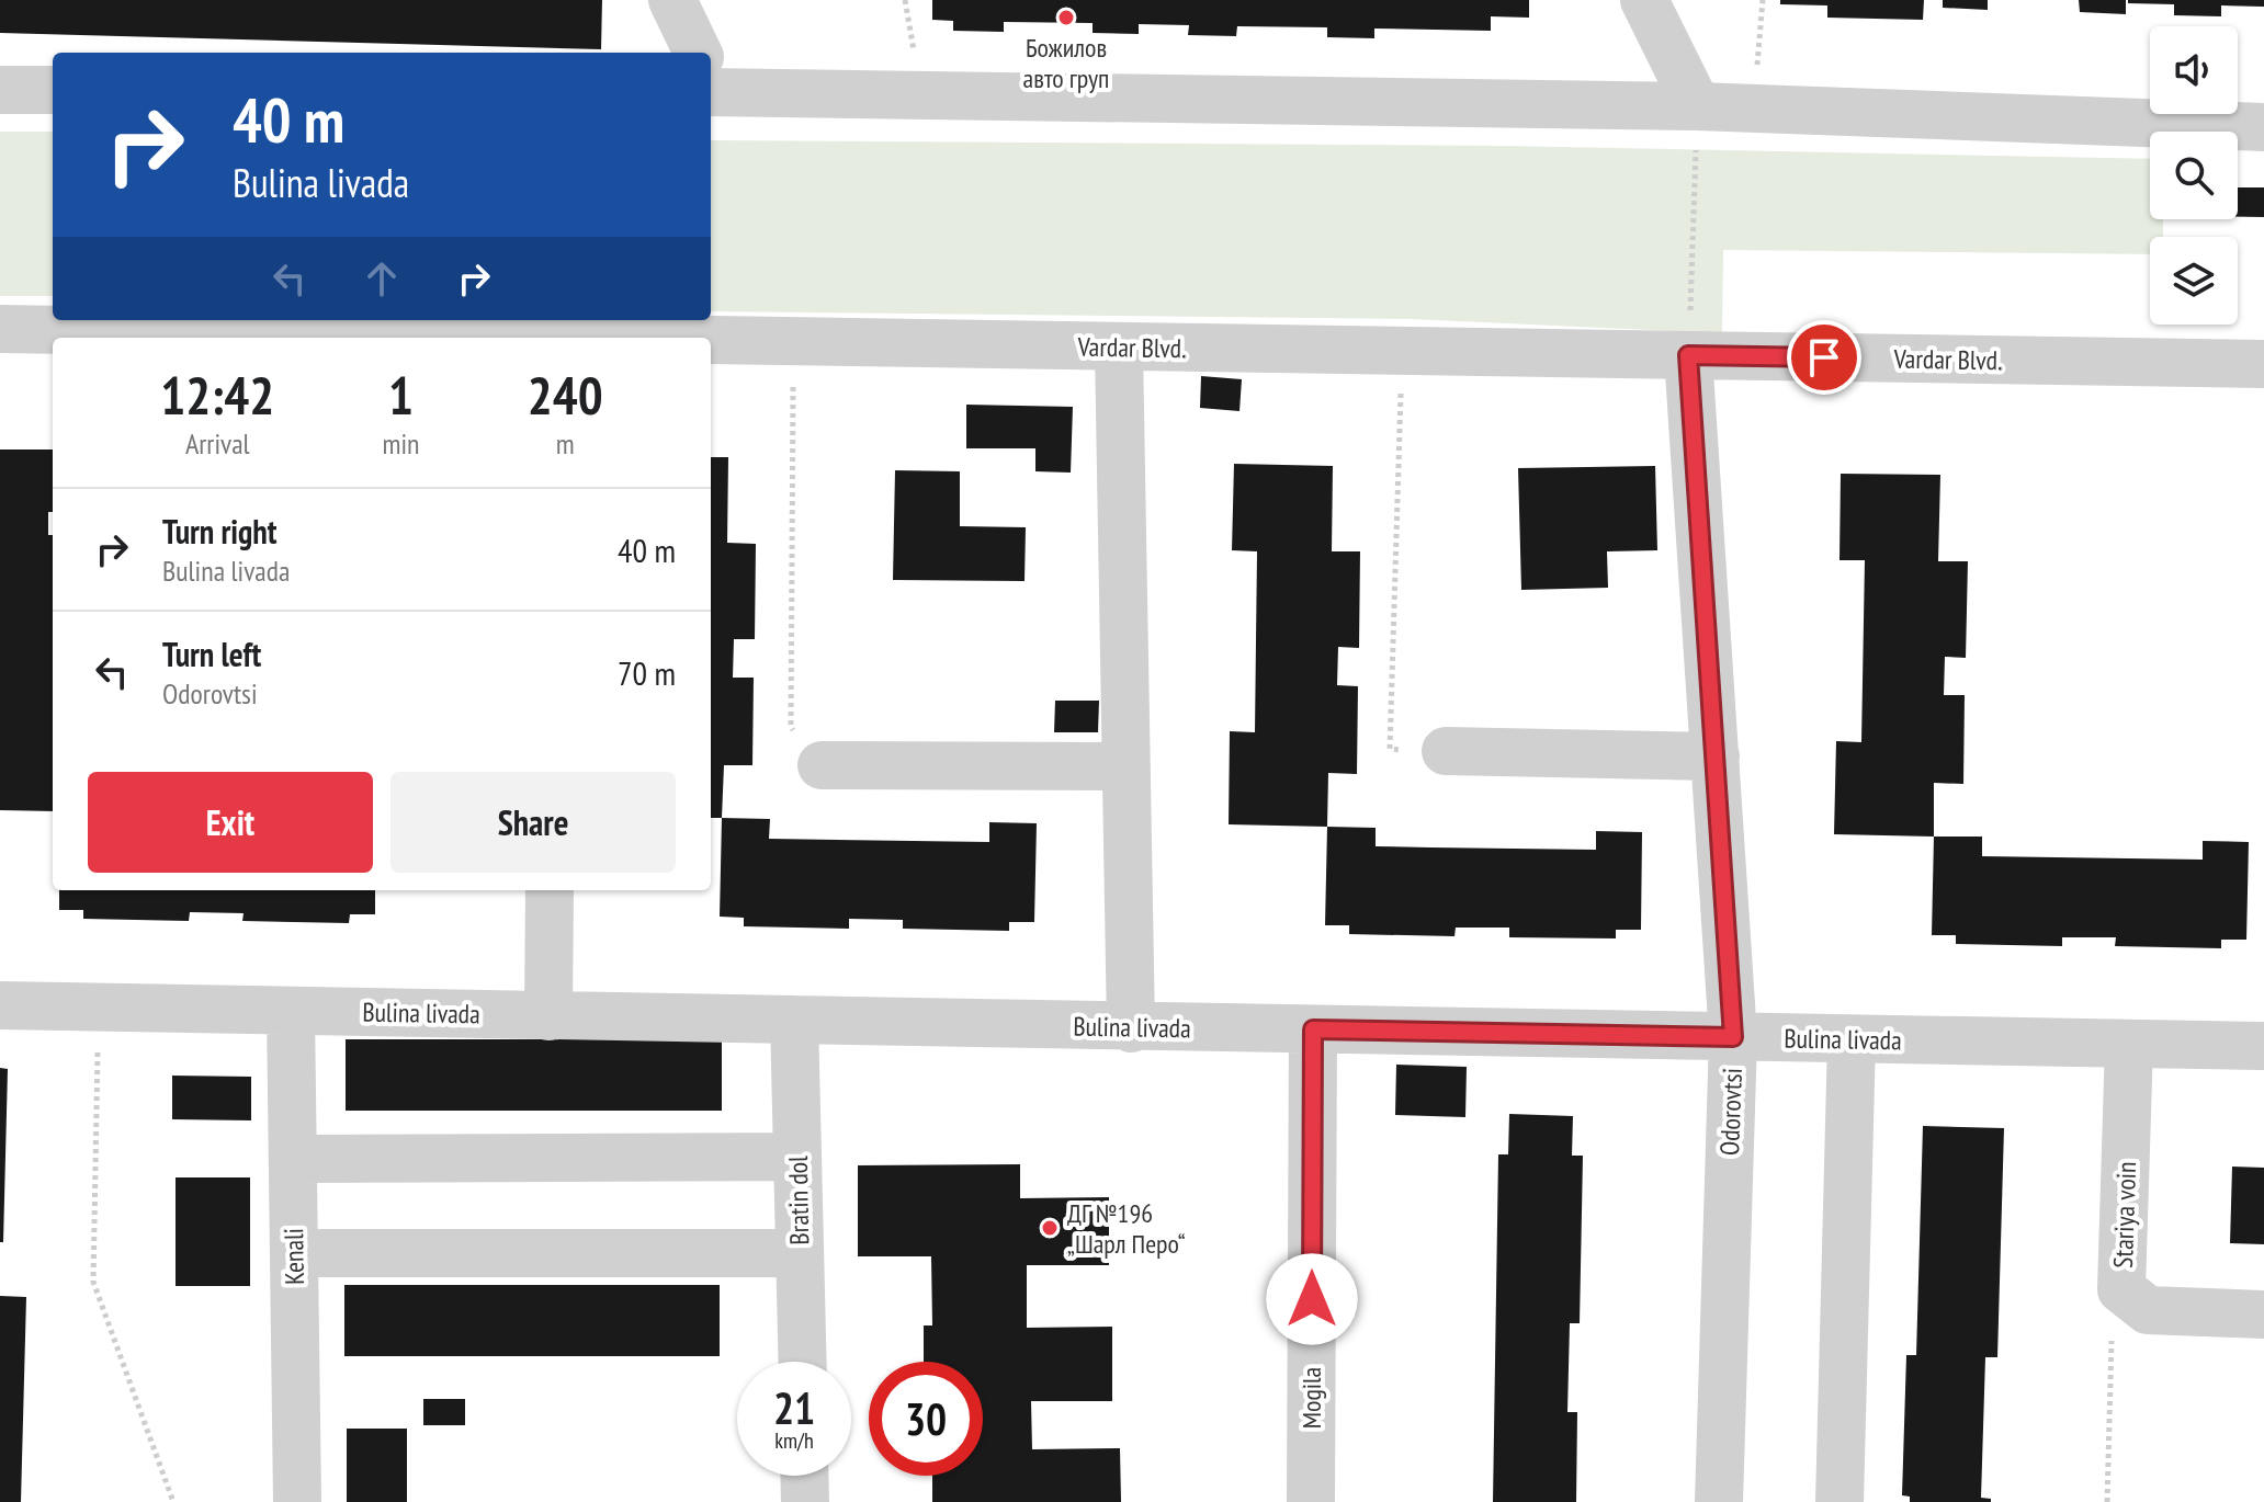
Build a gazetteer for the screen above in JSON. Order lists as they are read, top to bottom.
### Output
{
  "streets": {
    "street": [
      "Vardar Blvd.",
      "Bulina livada",
      "Odorovtsi",
      "Bratin dol",
      "Stariya voin",
      "Kenali",
      "Mogila"
    ]
  },
  "crossings": [
    ["Vardar Blvd.", "Odorovtsi"],
    ["Bulina livada", "Odorovtsi"],
    ["Bulina livada", "Bratin dol"],
    ["Bulina livada", "Stariya voin"],
    ["Bulina livada", "Kenali"],
    ["Bulina livada", "Mogila"]
  ],
  "places": ["Божилов авто груп", "ДГ №196 „Шарл Перо“"],
  "page": {
    "turn": ["40 m", "Bulina livada"],
    "eta": [
      "12:42",
      "Arrival",
      "1",
      "min",
      "240",
      "m"
    ],
    "list": [
      {
        "name": "Turn right",
        "note": "Bulina livada",
        "value": "40 m"
      },
      {
        "name": "Turn left",
        "note": "Odorovtsi",
        "value": "70 m"
      }
    ],
    "buttons": ["Exit", "Share"],
    "speed": "21 km/h",
    "limit": "30"
  }
}
